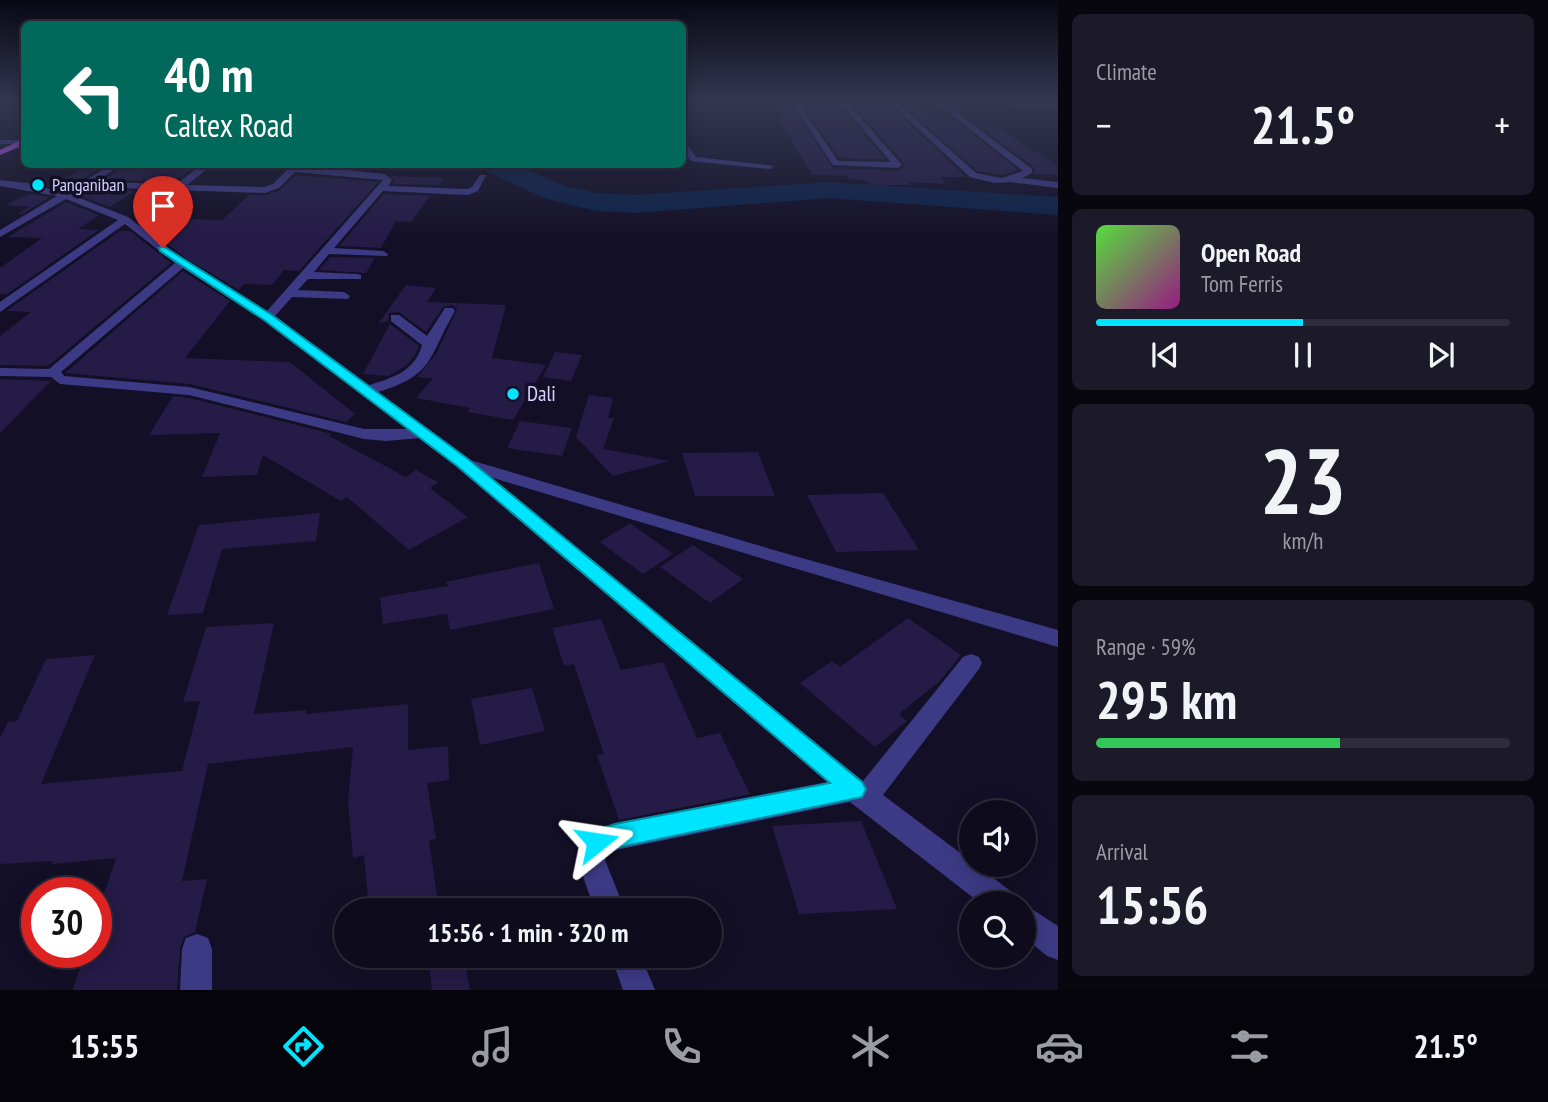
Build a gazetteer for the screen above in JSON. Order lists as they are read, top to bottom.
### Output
{
  "places": ["Panganiban", "Dali"],
  "page": {
    "tile": [
      "Climate",
      ["23", "km/h"],
      ["Range · 59%", "295 km"],
      ["Arrival", "15:56"]
    ],
    "turn": ["40 m", "Caltex Road"],
    "heat": ["−", "21.5°", "+"],
    "song": ["Open Road", "Tom Ferris"],
    "limit": "30",
    "trip": "15:56 · 1 min · 320 m",
    "tabs": ["15:55", "21.5°"]
  }
}
